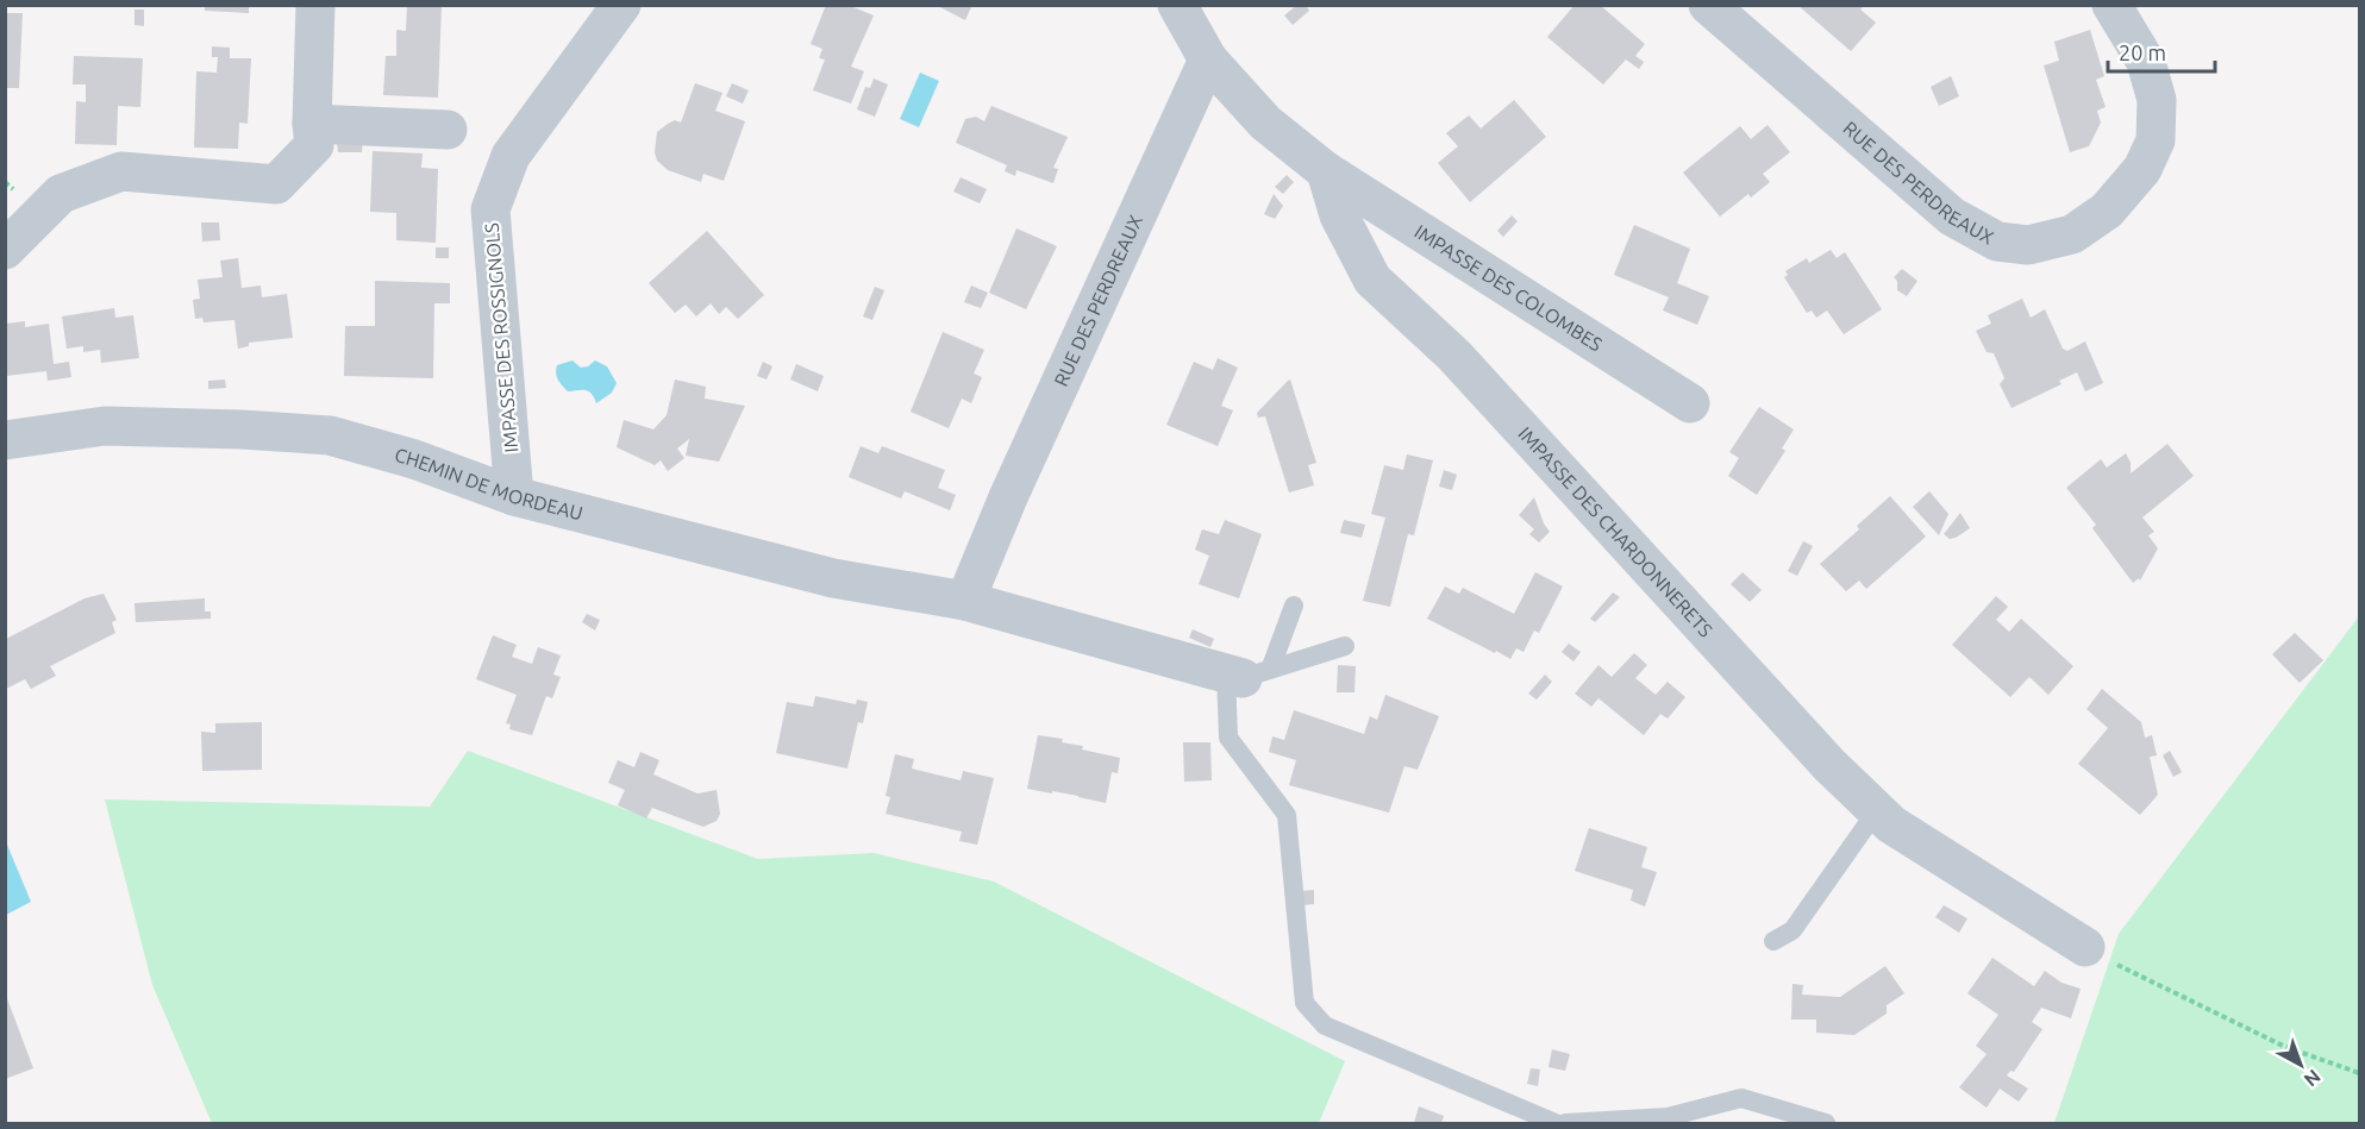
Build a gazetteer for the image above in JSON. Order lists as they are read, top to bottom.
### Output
{
  "streets": {
    "street": [
      "RUE DES PERDREAUX",
      "IMPASSE DES COLOMBES",
      "IMPASSE DES ROSSIGNOLS",
      "CHEMIN DE MORDEAU",
      "IMPASSE DES CHARDONNERETS"
    ]
  },
  "crossings": [
    ["RUE DES PERDREAUX", "CHEMIN DE MORDEAU"],
    ["IMPASSE DES COLOMBES", "IMPASSE DES CHARDONNERETS"],
    ["IMPASSE DES ROSSIGNOLS", "CHEMIN DE MORDEAU"]
  ],
  "scale_bar": "20 m",
  "north": "bottom right"
}
